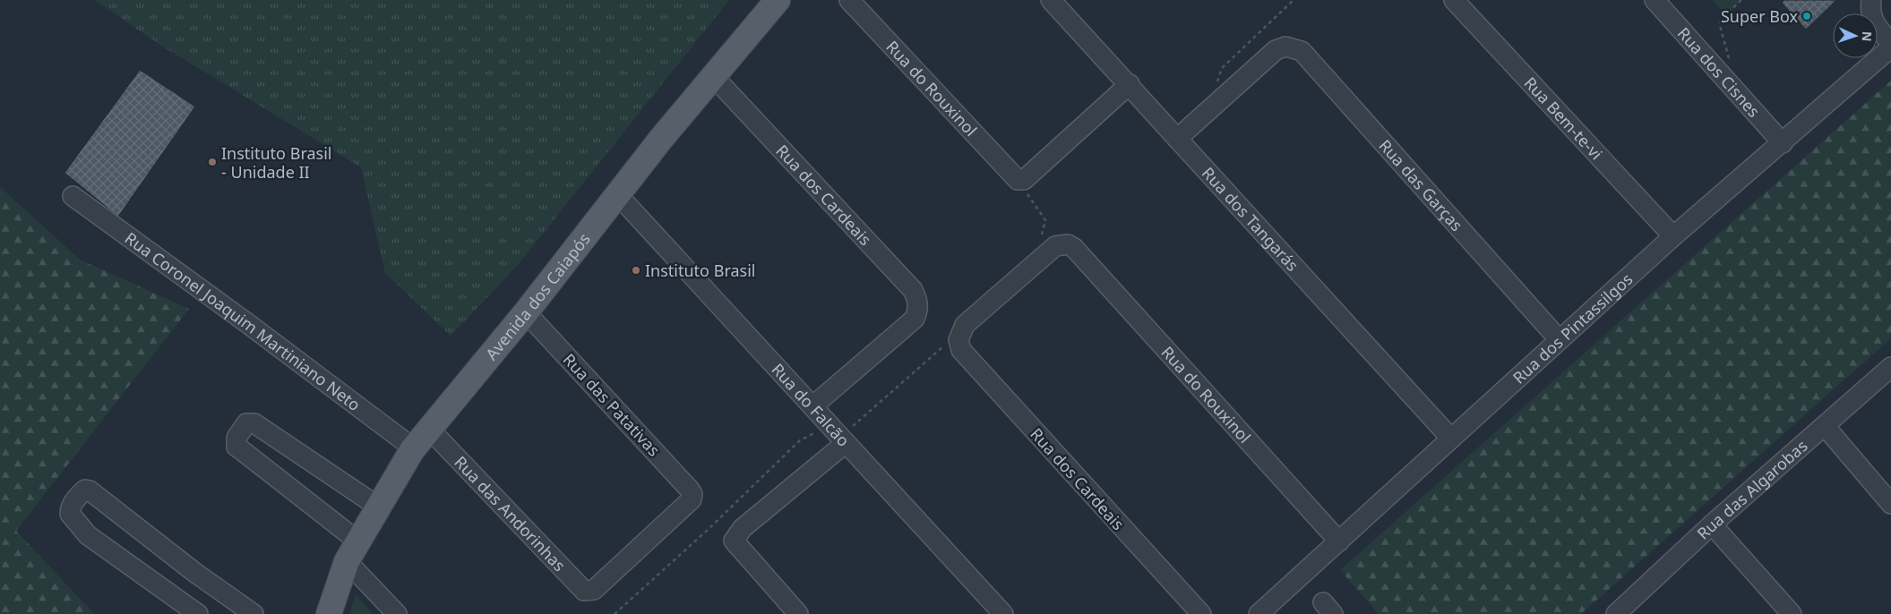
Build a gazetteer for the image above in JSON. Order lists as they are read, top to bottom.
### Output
{
  "streets": {
    "main road": ["Avenida dos Caiapós"],
    "street": [
      "Rua dos Cisnes",
      "Rua do Rouxinol",
      "Rua Bem-te-vi",
      "Rua das Garças",
      "Rua dos Cardeais",
      "Rua dos Tangarás",
      "Rua Coronel Joaquim Martiniano Neto",
      "Rua dos Pintassilgos",
      "Rua das Patativas",
      "Rua do Falcão",
      "Rua das Algarobas",
      "Rua das Andorinhas"
    ]
  },
  "crossings": [
    ["Rua dos Cisnes", "Rua dos Pintassilgos"],
    ["Rua do Rouxinol", "Rua dos Cardeais"],
    ["Rua do Rouxinol", "Rua dos Pintassilgos"],
    ["Rua Bem-te-vi", "Rua dos Pintassilgos"],
    ["Rua das Garças", "Rua dos Pintassilgos"],
    ["Rua dos Cardeais", "Avenida dos Caiapós"],
    ["Rua dos Cardeais", "Rua do Falcão"],
    ["Rua dos Tangarás", "Rua dos Pintassilgos"],
    ["Avenida dos Caiapós", "Rua Coronel Joaquim Martiniano Neto"],
    ["Avenida dos Caiapós", "Rua das Patativas"],
    ["Avenida dos Caiapós", "Rua do Falcão"],
    ["Avenida dos Caiapós", "Rua das Andorinhas"],
    ["Rua das Patativas", "Rua das Andorinhas"]
  ],
  "places": ["Super Box", "Instituto Brasil - Unidade II", "Instituto Brasil"],
  "north": "right"
}
